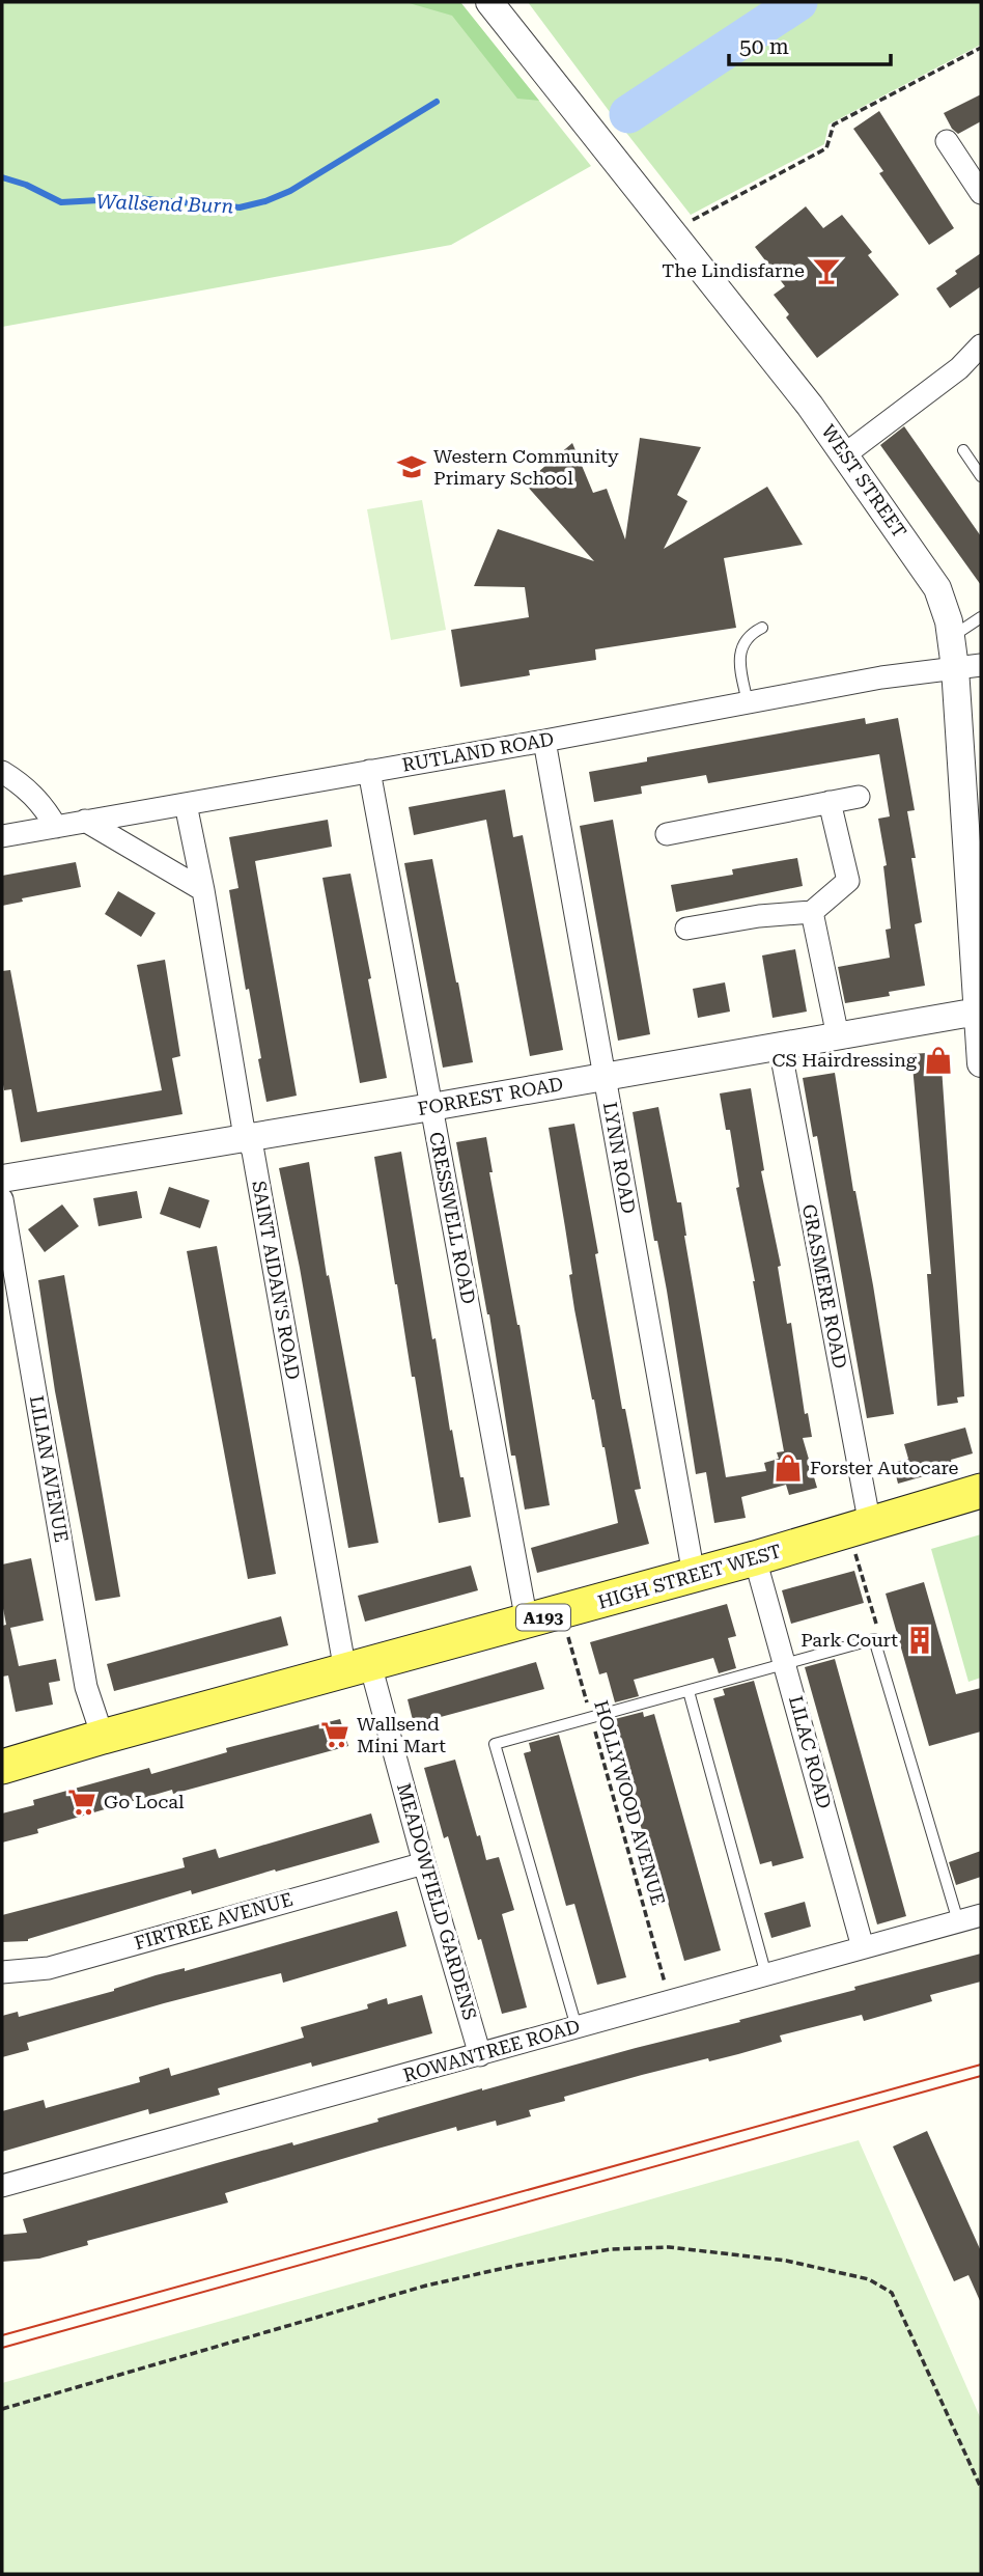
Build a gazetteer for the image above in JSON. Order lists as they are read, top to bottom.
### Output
{
  "streets": {
    "main road": ["HIGH STREET WEST", "A193"],
    "street": [
      "WEST STREET",
      "RUTLAND ROAD",
      "FORREST ROAD",
      "LYNN ROAD",
      "CRESSWELL ROAD",
      "SAINT AIDAN'S ROAD",
      "GRASMERE ROAD",
      "LILIAN AVENUE",
      "LILAC ROAD",
      "MEADOWFIELD GARDENS",
      "FIRTREE AVENUE",
      "ROWANTREE ROAD"
    ],
    "path": ["HOLLYWOOD AVENUE"]
  },
  "crossings": [
    ["WEST STREET", "RUTLAND ROAD"],
    ["WEST STREET", "FORREST ROAD"],
    ["RUTLAND ROAD", "LYNN ROAD"],
    ["RUTLAND ROAD", "CRESSWELL ROAD"],
    ["RUTLAND ROAD", "SAINT AIDAN'S ROAD"],
    ["FORREST ROAD", "LYNN ROAD"],
    ["FORREST ROAD", "CRESSWELL ROAD"],
    ["FORREST ROAD", "SAINT AIDAN'S ROAD"],
    ["FORREST ROAD", "GRASMERE ROAD"],
    ["LYNN ROAD", "HIGH STREET WEST"],
    ["CRESSWELL ROAD", "HIGH STREET WEST"],
    ["SAINT AIDAN'S ROAD", "HIGH STREET WEST"],
    ["SAINT AIDAN'S ROAD", "MEADOWFIELD GARDENS"],
    ["GRASMERE ROAD", "HIGH STREET WEST"],
    ["LILIAN AVENUE", "HIGH STREET WEST"],
    ["LILIAN AVENUE", "A193"],
    ["HIGH STREET WEST", "A193"],
    ["HIGH STREET WEST", "LILAC ROAD"],
    ["HIGH STREET WEST", "HOLLYWOOD AVENUE"],
    ["HIGH STREET WEST", "MEADOWFIELD GARDENS"],
    ["LILAC ROAD", "ROWANTREE ROAD"],
    ["HOLLYWOOD AVENUE", "ROWANTREE ROAD"],
    ["MEADOWFIELD GARDENS", "FIRTREE AVENUE"],
    ["MEADOWFIELD GARDENS", "ROWANTREE ROAD"]
  ],
  "water": ["Wallsend Burn"],
  "places": {
    "bar": ["The Lindisfarne"],
    "school or university": ["Western Community Primary School"],
    "shop": ["CS Hairdressing", "Forster Autocare"],
    "building": ["Park Court"],
    "supermarket": ["Wallsend Mini Mart", "Go Local"]
  },
  "scale_bar": "50 m"
}
